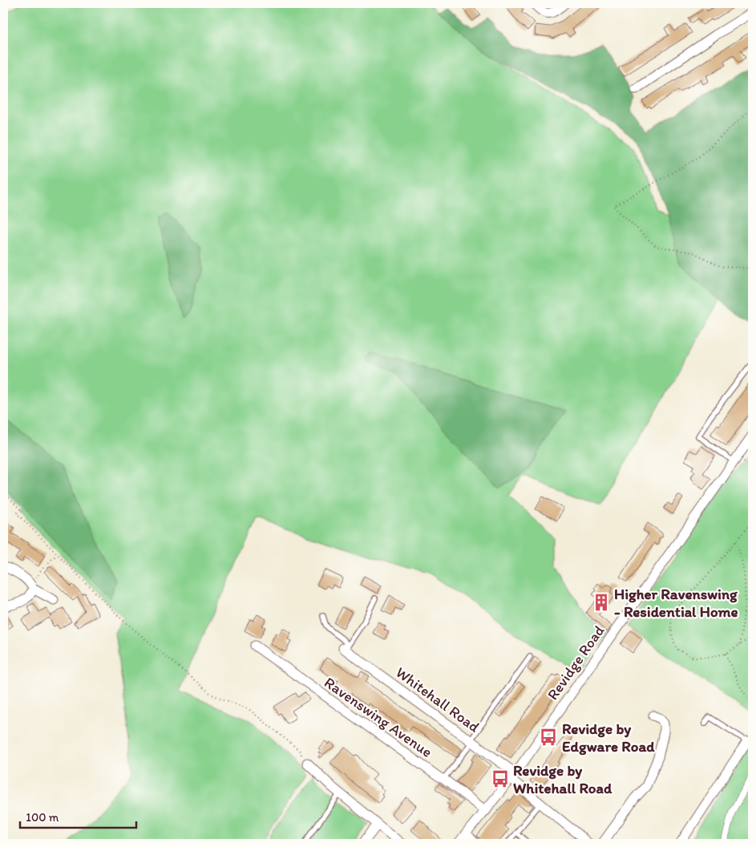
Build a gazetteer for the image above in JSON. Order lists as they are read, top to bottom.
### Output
{
  "streets": {
    "street": ["Revidge Road", "Whitehall Road", "Ravenswing Avenue"]
  },
  "crossings": [
    ["Revidge Road", "Whitehall Road"],
    ["Revidge Road", "Ravenswing Avenue"]
  ],
  "places": {
    "building": ["Higher Ravenswing - Residential Home"],
    "bus stop": ["Revidge by Edgware Road", "Revidge by Whitehall Road"]
  },
  "scale_bar": "100 m"
}
